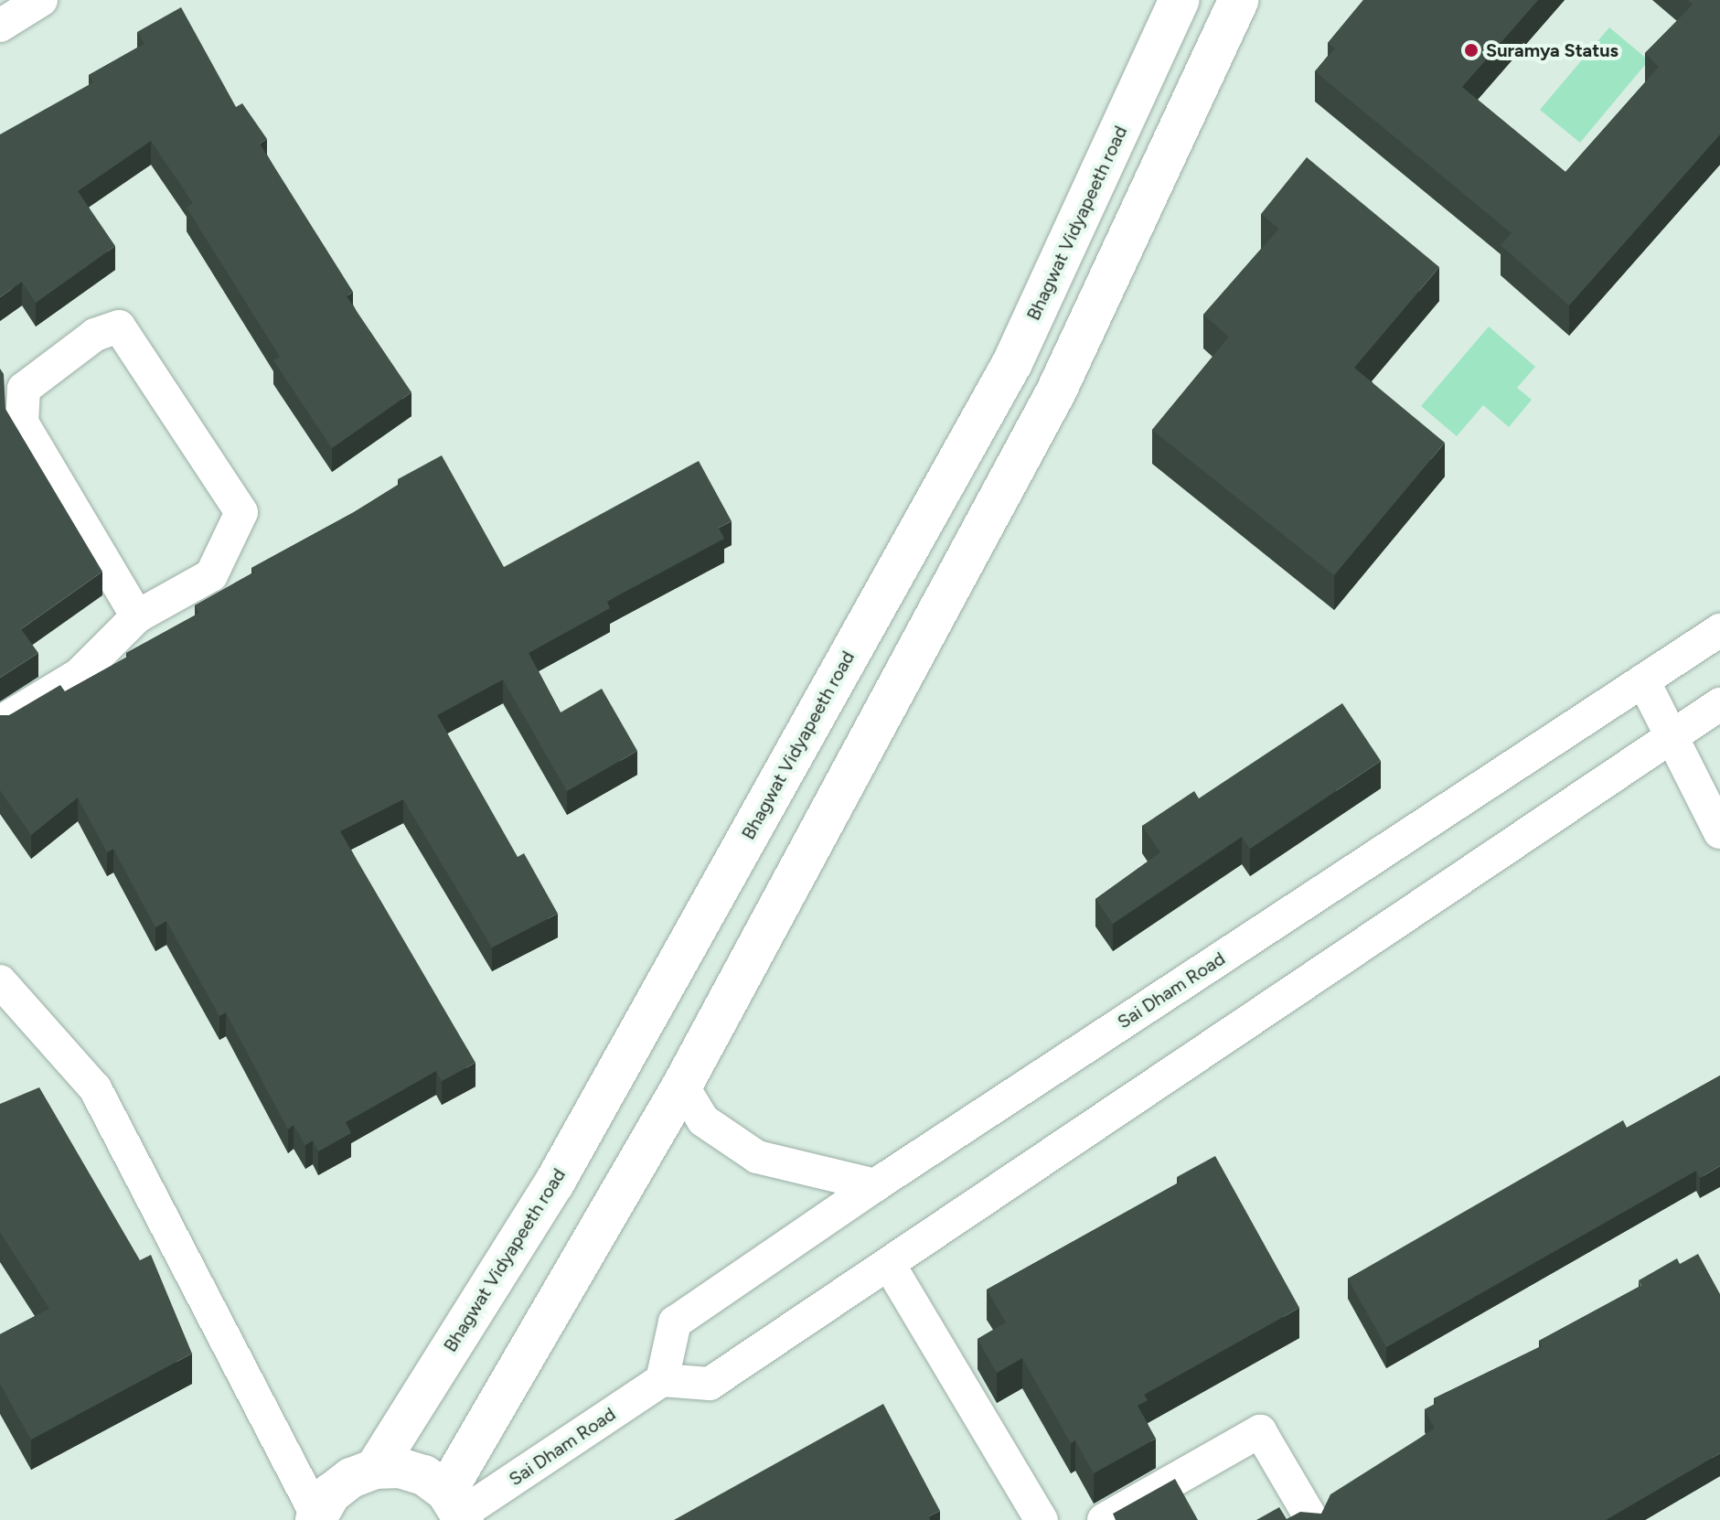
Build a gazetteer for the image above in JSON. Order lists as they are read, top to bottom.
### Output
{
  "streets": {
    "street": ["Bhagwat Vidyapeeth road", "Sai Dham Road"]
  },
  "places": ["Suramya Status"]
}
